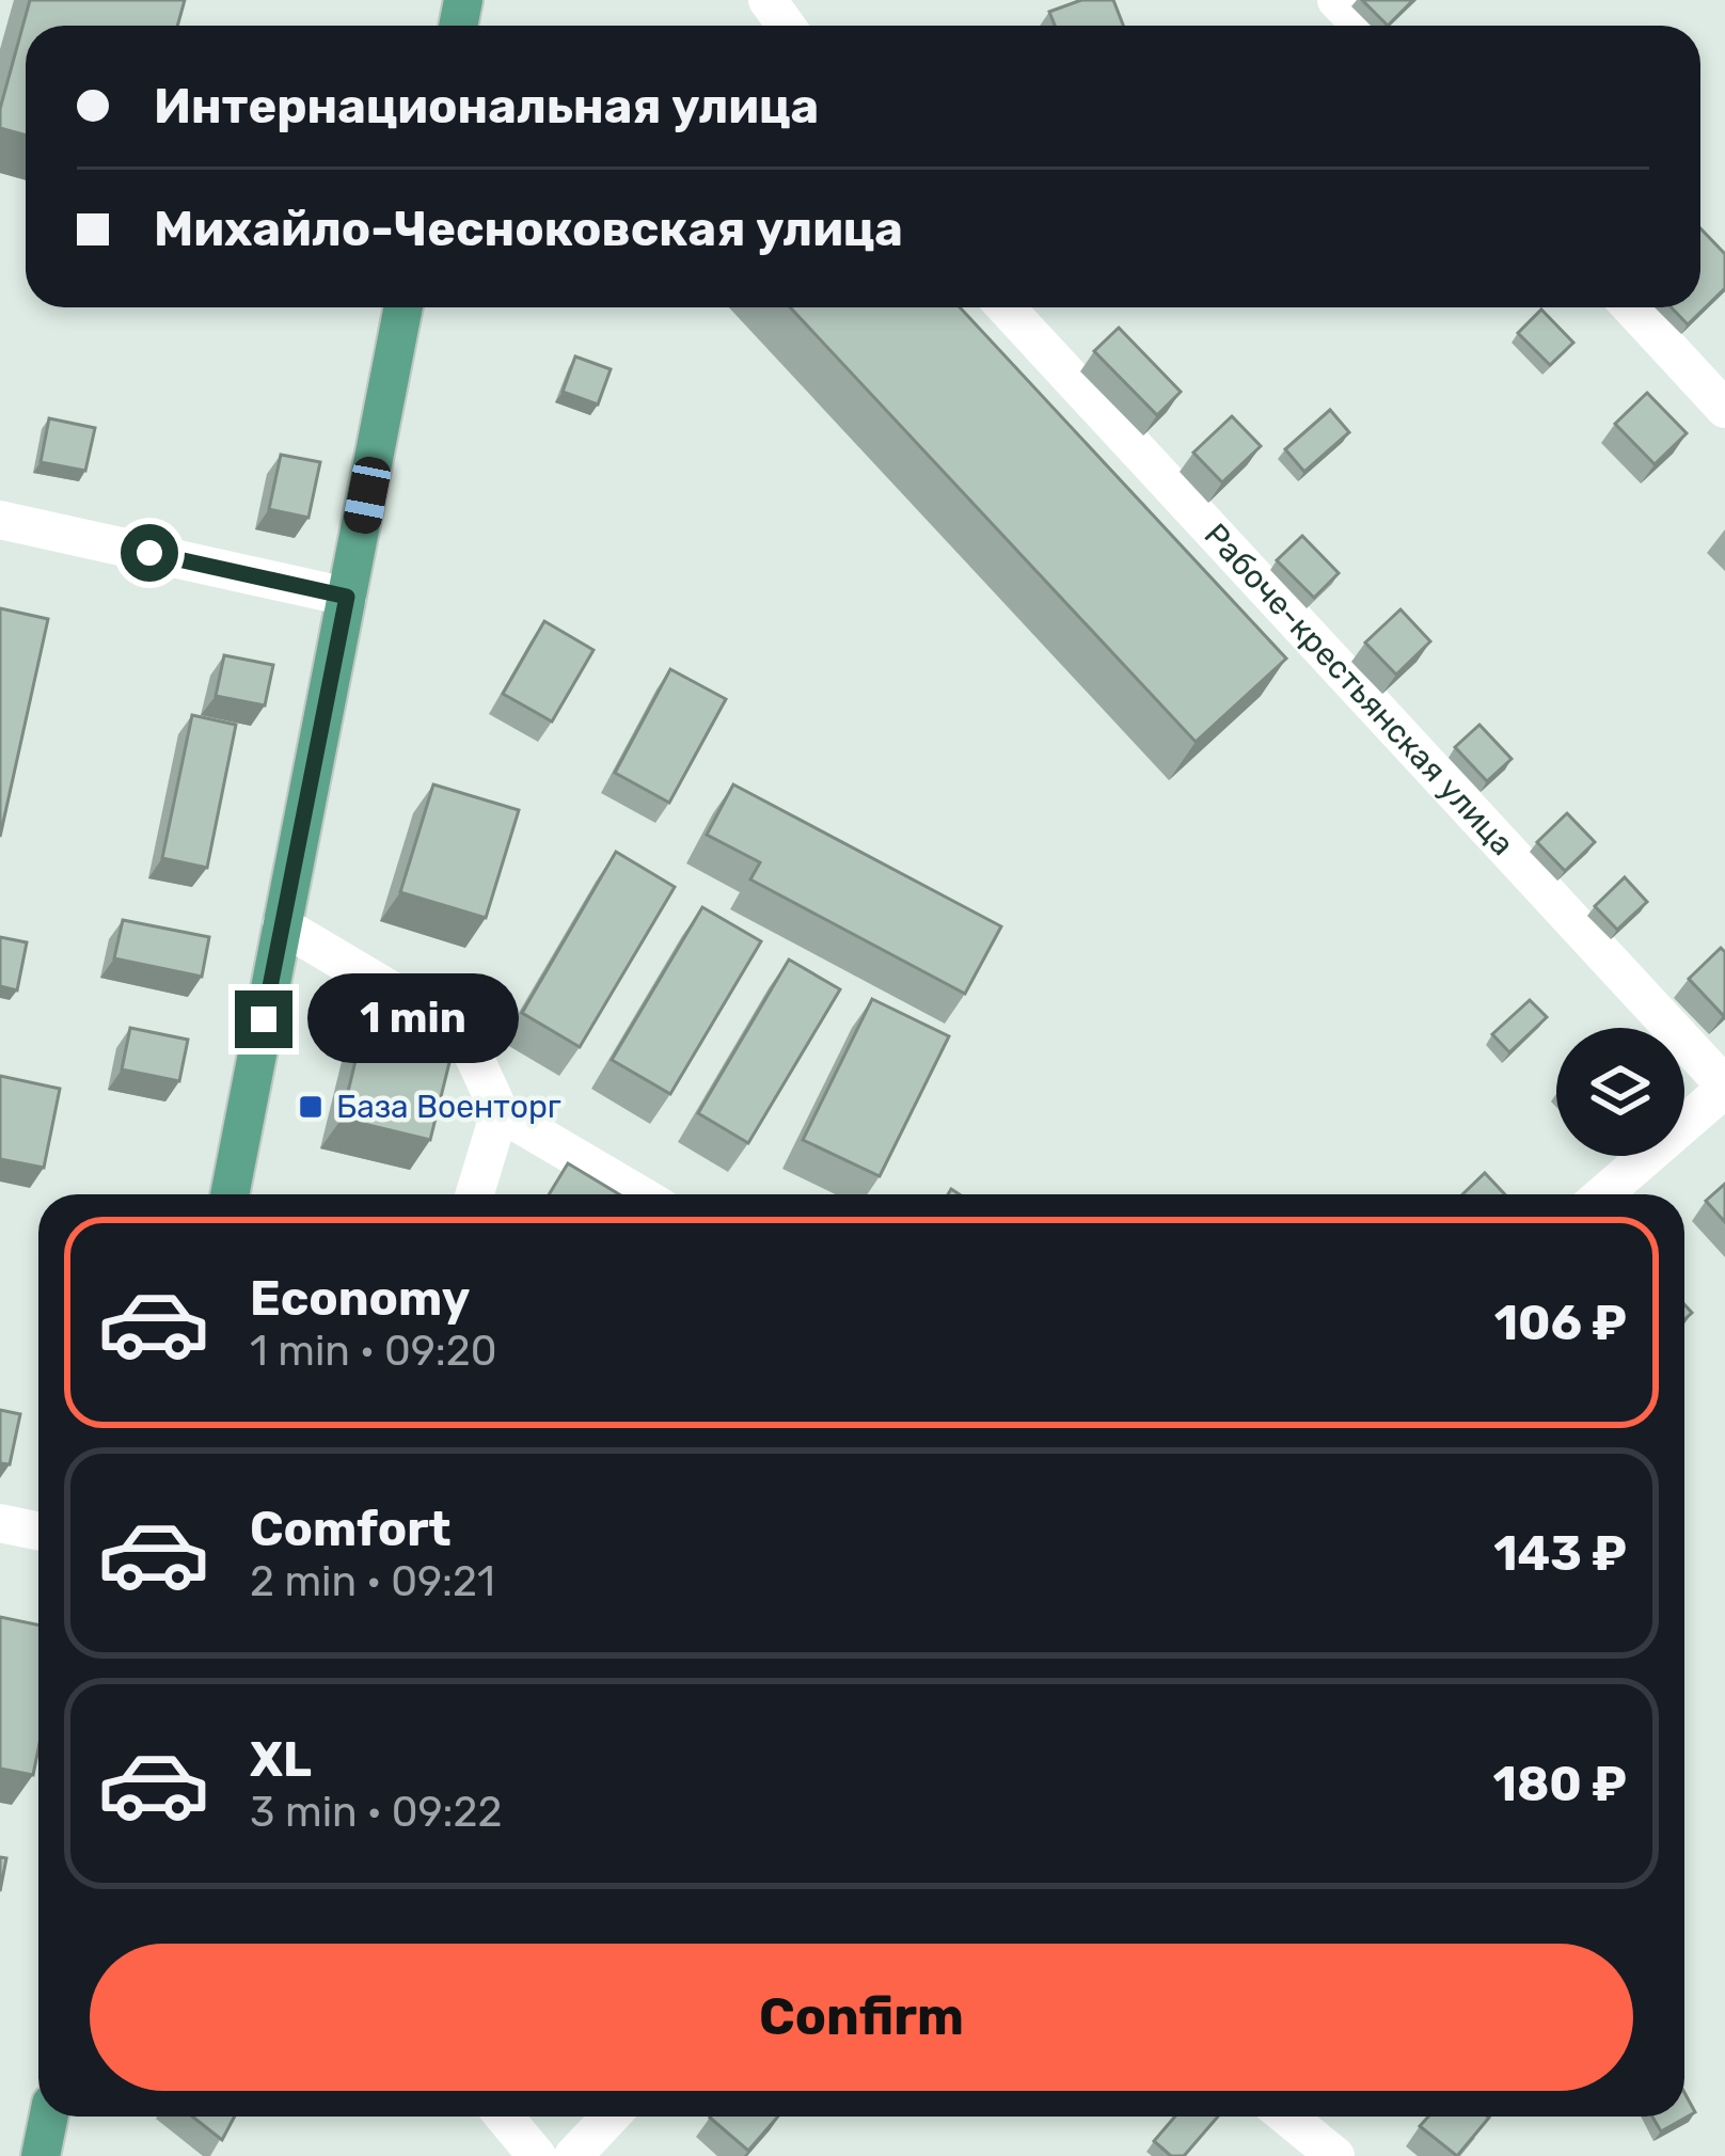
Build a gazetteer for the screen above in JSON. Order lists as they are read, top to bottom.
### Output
{
  "streets": {
    "street": ["Рабоче-крестьянская улица"]
  },
  "places": {
    "transit": ["База Военторг"]
  },
  "page": {
    "banner": ["Интернациональная улица", "Михайло-Чесноковская улица"],
    "bubble": "1 min",
    "list": [
      {
        "name": "Economy",
        "note": "1 min · 09:20",
        "value": "106 ₽"
      },
      {
        "name": "Comfort",
        "note": "2 min · 09:21",
        "value": "143 ₽"
      },
      {
        "name": "XL",
        "note": "3 min · 09:22",
        "value": "180 ₽"
      }
    ],
    "buttons": "Confirm"
  }
}
